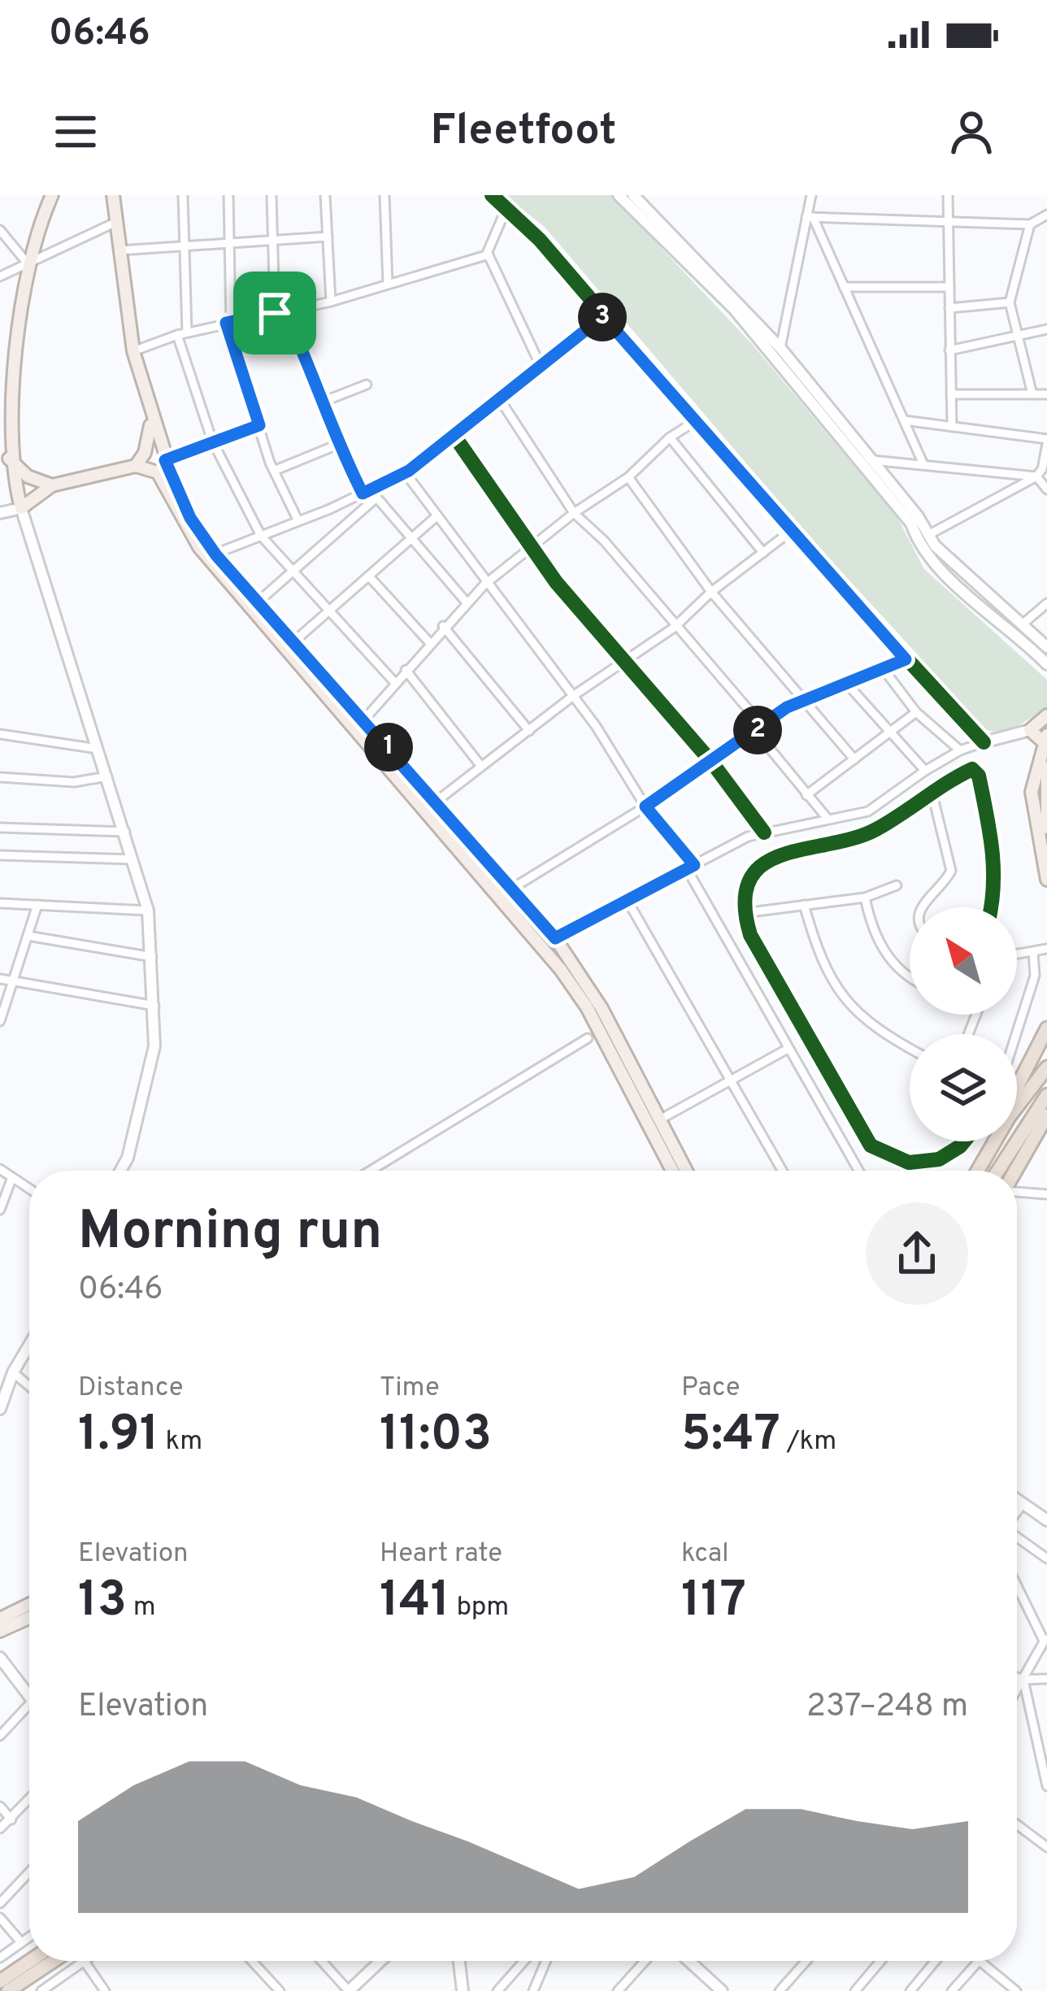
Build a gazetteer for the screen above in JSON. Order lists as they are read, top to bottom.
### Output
{
  "north": "top left",
  "page": {
    "status": "06:46",
    "header": "Fleetfoot",
    "pins": ["3", "2", "1"],
    "heading": ["Morning run", "06:46"],
    "stats": [
      ["Distance", "1.91 km"],
      ["Time", "11:03"],
      ["Pace", "5:47 /km"],
      ["Elevation", "13 m"],
      ["Heart rate", "141 bpm"],
      ["kcal", "117"]
    ],
    "chart": ["Elevation", "237–248 m"]
  }
}
